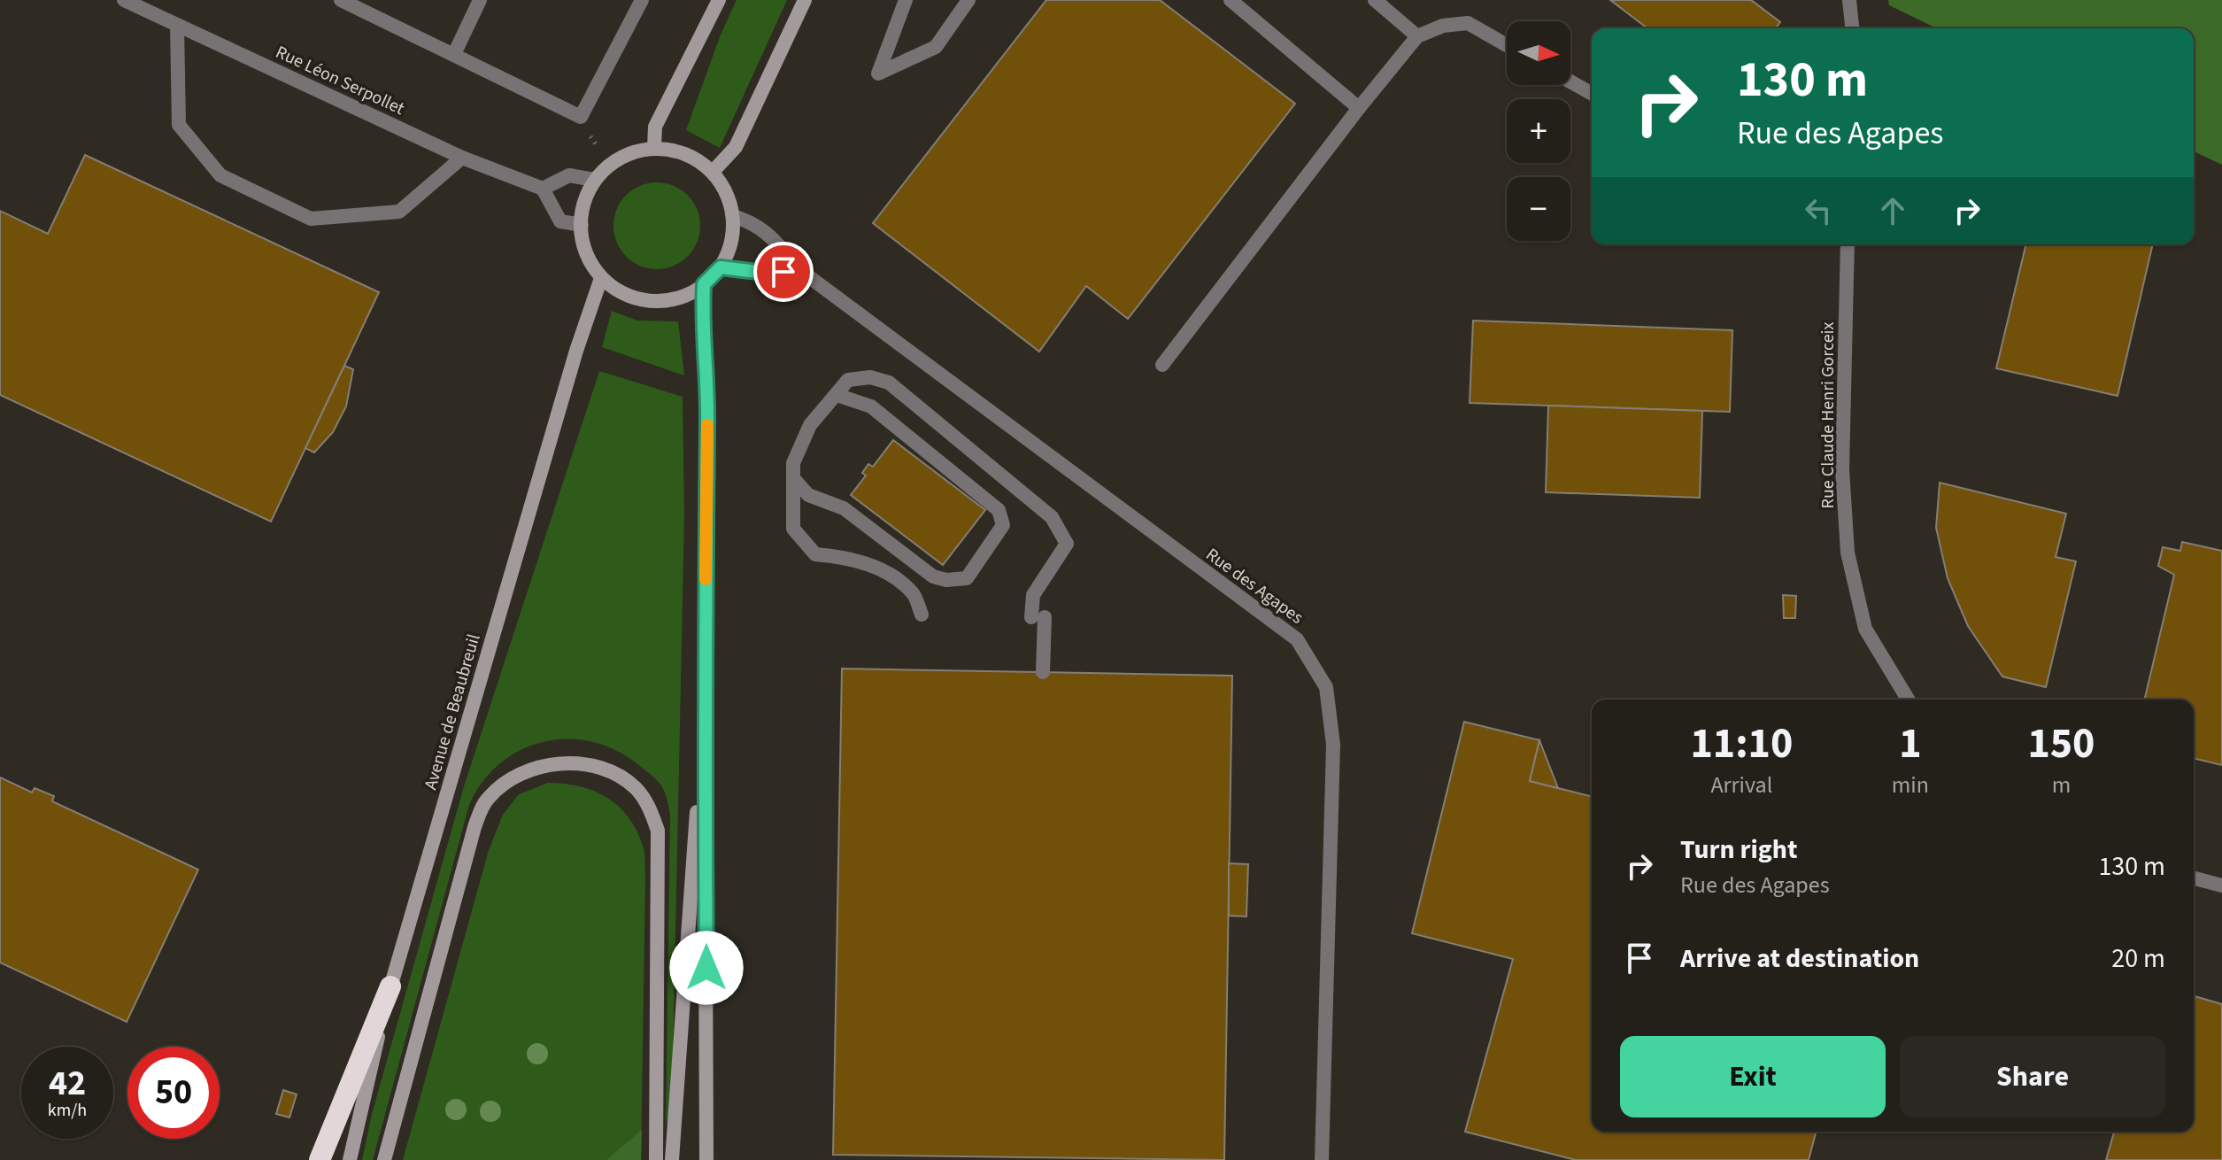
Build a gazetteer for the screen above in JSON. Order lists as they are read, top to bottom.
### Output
{
  "streets": {
    "main road": ["Avenue de Beaubreuil"],
    "street": ["Rue Léon Serpollet", "Rue Claude Henri Gorceix", "Rue des Agapes"]
  },
  "crossings": [
    ["Rue des Agapes", "Avenue de Beaubreuil"]
  ],
  "north": "right",
  "page": {
    "map_buttons": ["+", "−"],
    "turn": ["130 m", "Rue des Agapes"],
    "eta": [
      "11:10",
      "Arrival",
      "1",
      "min",
      "150",
      "m"
    ],
    "list": [
      {
        "name": "Turn right",
        "note": "Rue des Agapes",
        "value": "130 m"
      },
      {
        "name": "Arrive at destination",
        "value": "20 m"
      }
    ],
    "buttons": ["Exit", "Share"],
    "speed": "42 km/h",
    "limit": "50"
  }
}
